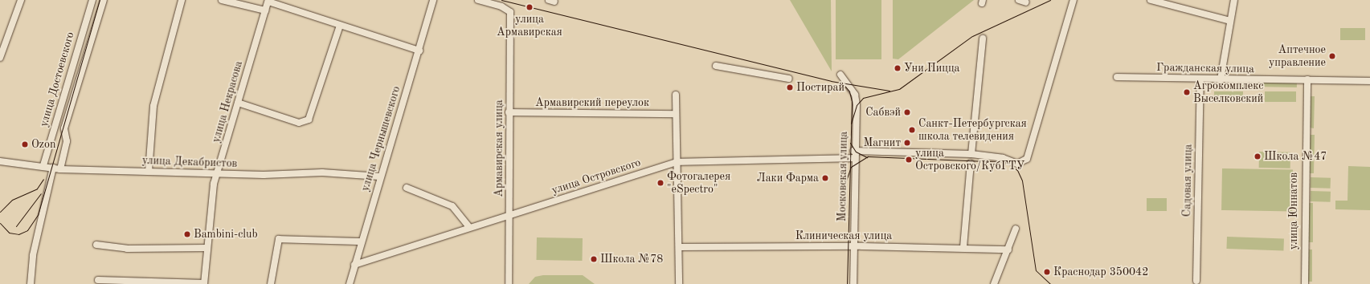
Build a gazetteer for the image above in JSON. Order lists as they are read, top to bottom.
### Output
{
  "streets": {
    "street": [
      "Гражданская улица",
      "улица Достоевского",
      "улица Некрасова",
      "Армавирский переулок",
      "улица Чернышевского",
      "Армавирская улица",
      "улица Декабристов",
      "улица Островского",
      "Московская улица",
      "Садовая улица",
      "улица Юннатов",
      "Клиническая улица"
    ]
  },
  "crossings": [
    ["Гражданская улица", "Садовая улица"],
    ["Гражданская улица", "улица Юннатов"],
    ["улица Достоевского", "улица Декабристов"],
    ["улица Некрасова", "улица Декабристов"],
    ["Армавирский переулок", "Армавирская улица"],
    ["улица Чернышевского", "улица Декабристов"],
    ["улица Чернышевского", "улица Островского"],
    ["Армавирская улица", "улица Островского"],
    ["улица Островского", "Московская улица"],
    ["Московская улица", "Клиническая улица"]
  ],
  "places": [
    "улица Армавирская",
    "Аптечное управление",
    "Уни Пицца",
    "Постирай",
    "Агрокомплекс Выселковский",
    "Сабвэй",
    "Санкт-Петербургская школа телевидения",
    "Магнит",
    "Ozon",
    "Школа №47",
    "улица Островского/КубГТУ",
    "Лаки Фарма",
    "Фотогалерея \"eSpectro\"",
    "Bambini-club",
    "Школа №78",
    "Краснодар 350042"
  ]
}
